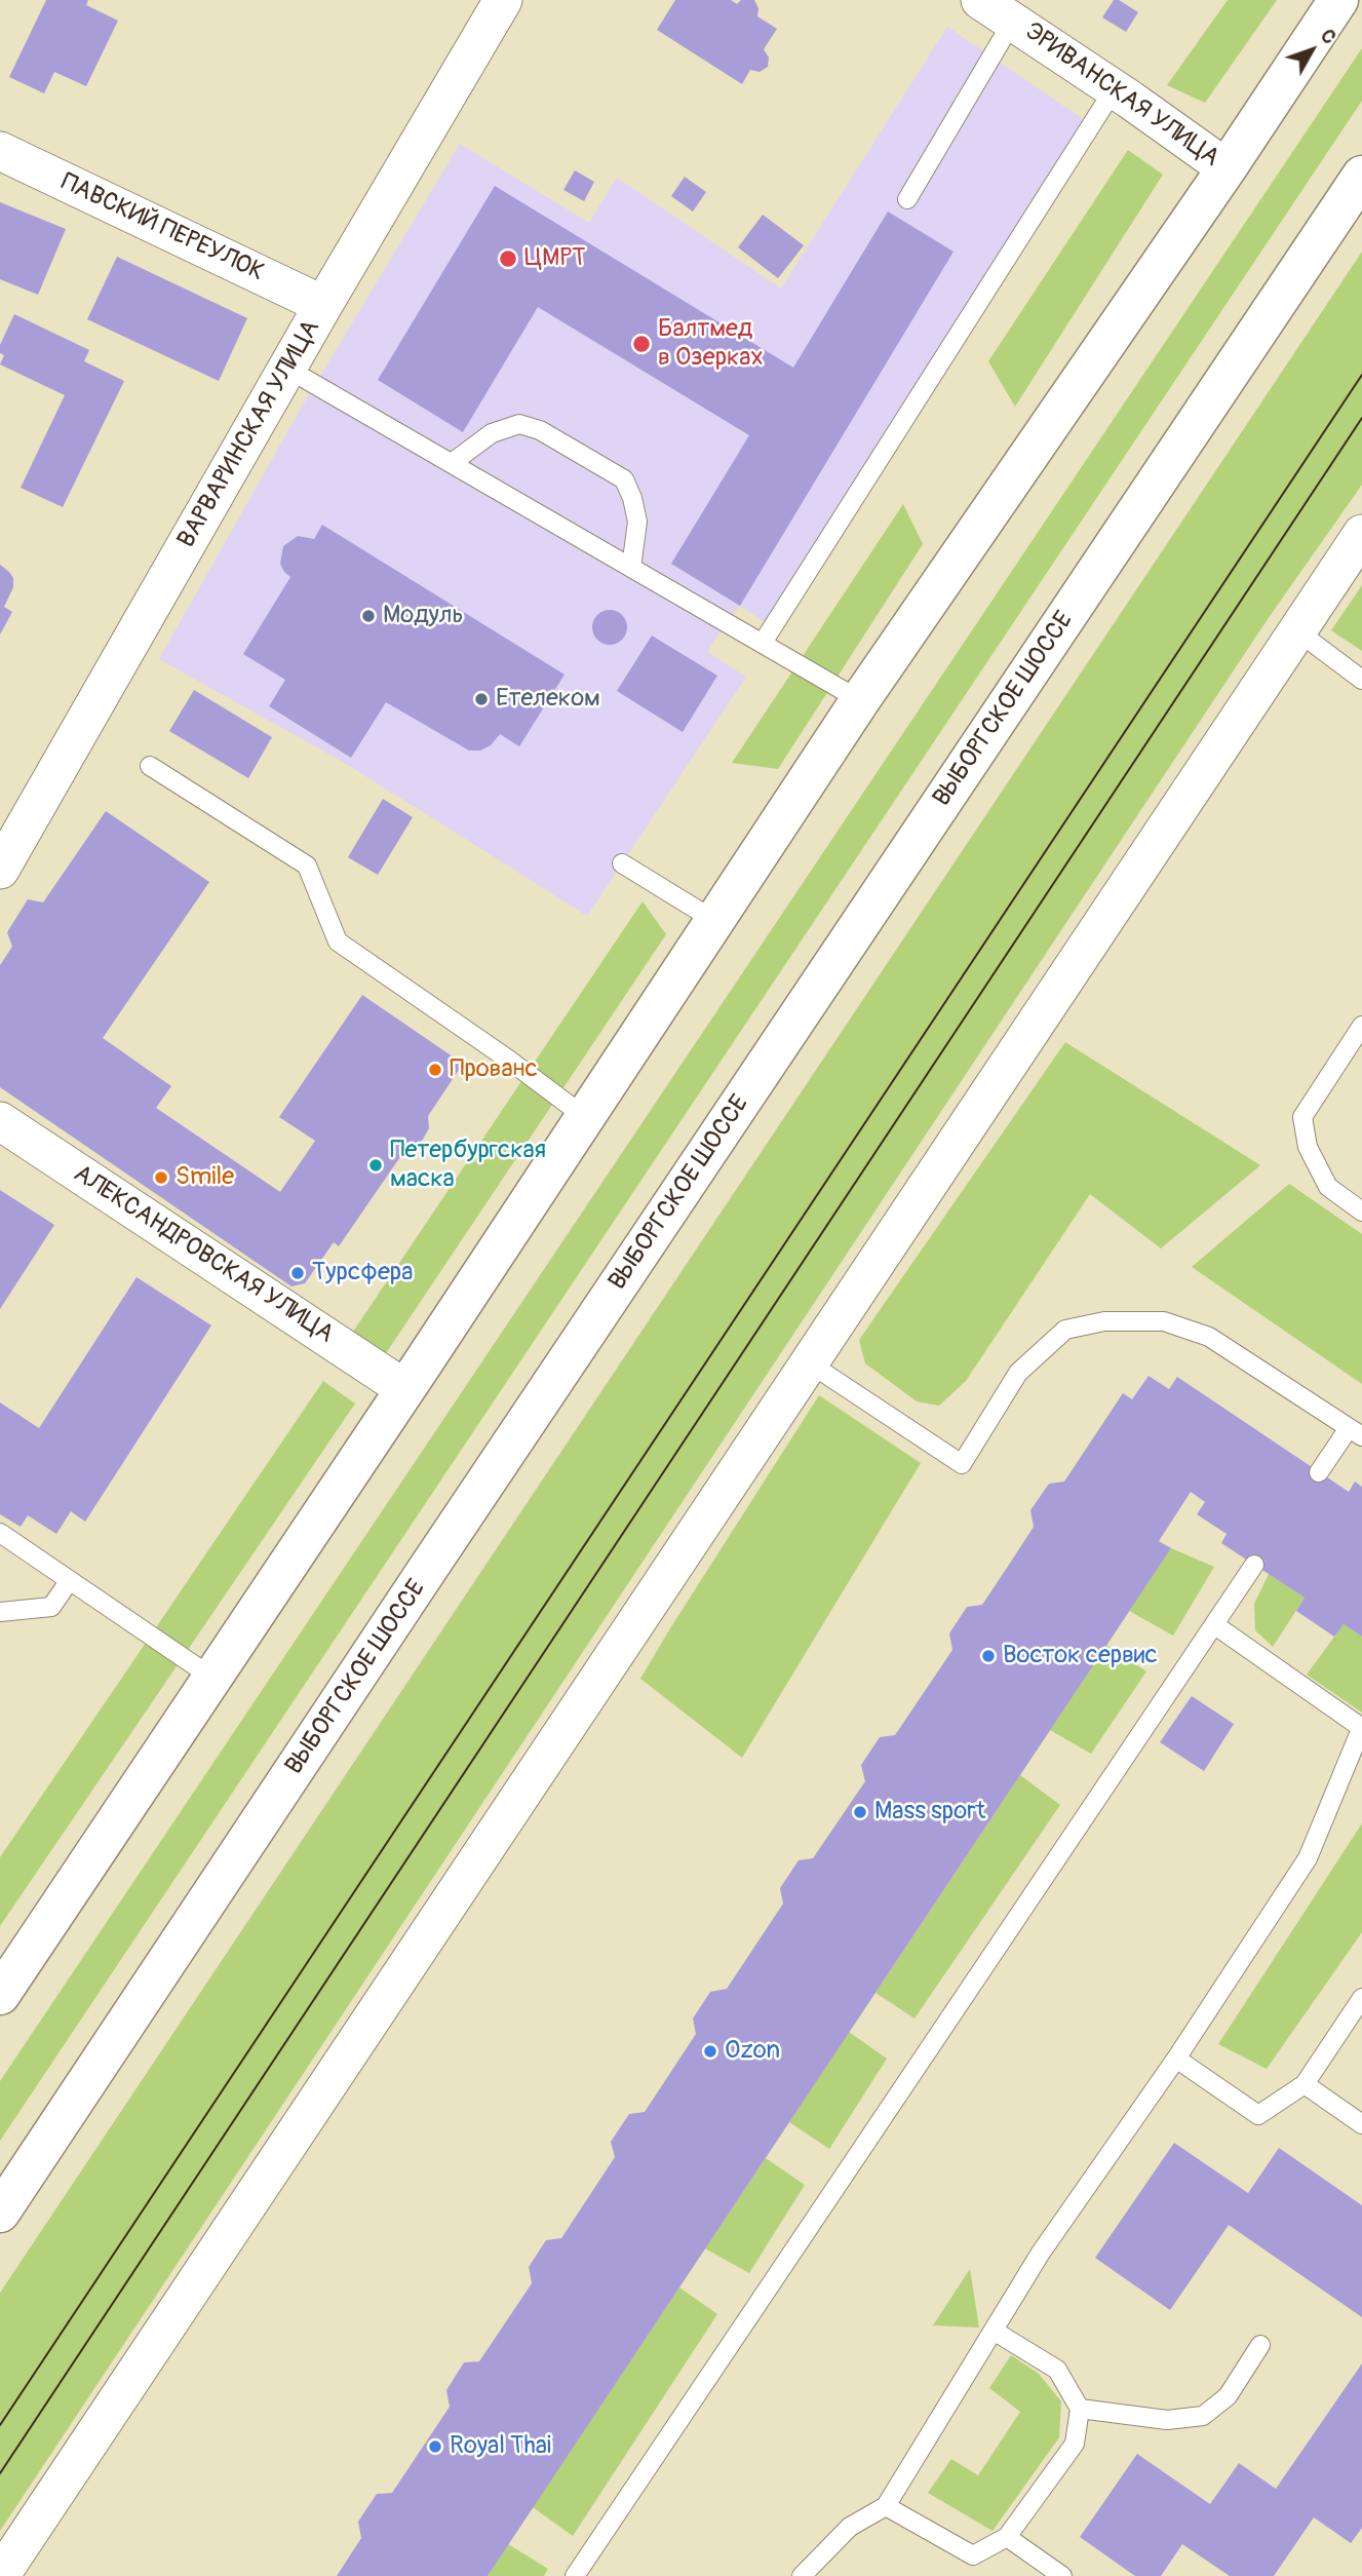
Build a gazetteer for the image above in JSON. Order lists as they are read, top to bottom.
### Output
{
  "streets": {
    "main road": ["ВЫБОРГСКОЕ ШОССЕ"],
    "street": [
      "ЭРИВАНСКАЯ УЛИЦА",
      "ПАВСКИЙ ПЕРЕУЛОК",
      "ВАРВАРИНСКАЯ УЛИЦА",
      "АЛЕКСАНДРОВСКАЯ УЛИЦА"
    ]
  },
  "crossings": [
    ["ПАВСКИЙ ПЕРЕУЛОК", "ВАРВАРИНСКАЯ УЛИЦА"]
  ],
  "places": [
    "ЦМРТ",
    "Балтмед в Озерках",
    "Модуль",
    "Етелеком",
    "Прованс",
    "Петербургская маска",
    "Smile",
    "Турсфера",
    "Восток сервис",
    "Mass sport",
    "Ozon",
    "Royal Thai"
  ],
  "north": "top right"
}
